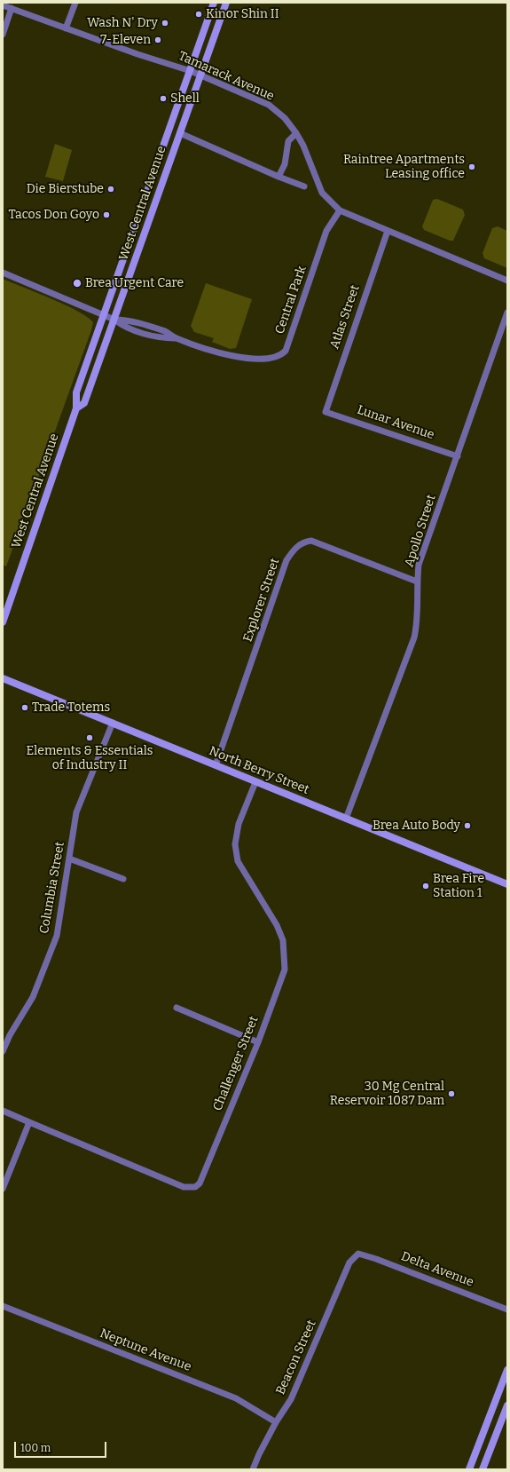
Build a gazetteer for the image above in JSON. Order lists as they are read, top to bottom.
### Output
{
  "streets": {
    "main road": ["West Central Avenue", "North Berry Street"],
    "street": [
      "Tamarack Avenue",
      "Central Park",
      "Atlas Street",
      "Lunar Avenue",
      "Apollo Street",
      "Explorer Street",
      "Columbia Street",
      "Challenger Street",
      "Delta Avenue",
      "Neptune Avenue",
      "Beacon Street"
    ]
  },
  "crossings": [
    ["Tamarack Avenue", "West Central Avenue"],
    ["Tamarack Avenue", "Central Park"],
    ["Tamarack Avenue", "Atlas Street"],
    ["West Central Avenue", "Central Park"],
    ["Atlas Street", "Lunar Avenue"],
    ["Lunar Avenue", "Apollo Street"],
    ["Apollo Street", "Explorer Street"],
    ["Apollo Street", "North Berry Street"],
    ["Explorer Street", "North Berry Street"],
    ["North Berry Street", "Columbia Street"],
    ["North Berry Street", "Challenger Street"],
    ["Delta Avenue", "Beacon Street"],
    ["Neptune Avenue", "Beacon Street"]
  ],
  "places": [
    "Kinor Shin II",
    "Wash N' Dry",
    "7-Eleven",
    "Shell",
    "Raintree Apartments Leasing office",
    "Die Bierstube",
    "Tacos Don Goyo",
    "Brea Urgent Care",
    "Trade Totems",
    "Elements & Essentials of Industry II",
    "Brea Auto Body",
    "Brea Fire Station 1",
    "30 Mg Central Reservoir 1087 Dam"
  ],
  "scale_bar": "100 m"
}
